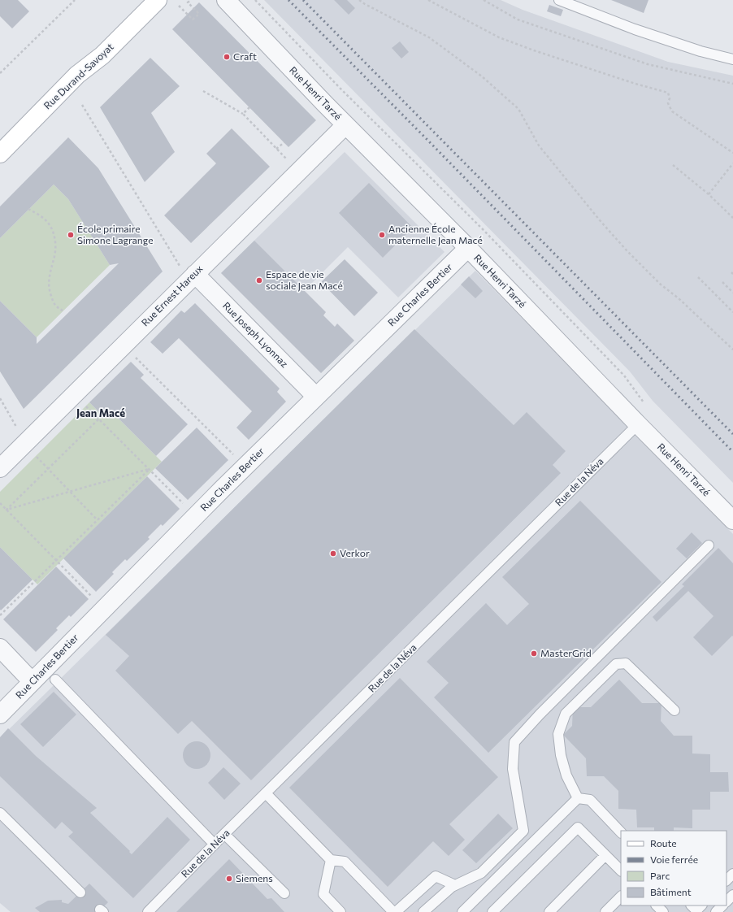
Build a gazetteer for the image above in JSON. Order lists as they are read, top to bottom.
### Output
{
  "streets": {
    "main road": ["Rue Durand-Savoyat"],
    "street": [
      "Rue Henri Tarzé",
      "Rue Charles Bertier",
      "Rue Ernest Hareux",
      "Rue Joseph Lyonnaz"
    ],
    "lane": ["Rue de la Néva"]
  },
  "crossings": [
    ["Rue Henri Tarzé", "Rue Charles Bertier"],
    ["Rue Henri Tarzé", "Rue Ernest Hareux"],
    ["Rue Henri Tarzé", "Rue de la Néva"],
    ["Rue Charles Bertier", "Rue Joseph Lyonnaz"],
    ["Rue Ernest Hareux", "Rue Joseph Lyonnaz"]
  ],
  "districts": ["Jean Macé"],
  "places": [
    "Craft",
    "École primaire Simone Lagrange",
    "Ancienne École maternelle Jean Macé",
    "Espace de vie sociale Jean Macé",
    "Verkor",
    "MasterGrid",
    "Siemens"
  ],
  "legend": [
    "Route",
    "Voie ferrée",
    "Parc",
    "Bâtiment"
  ]
}
